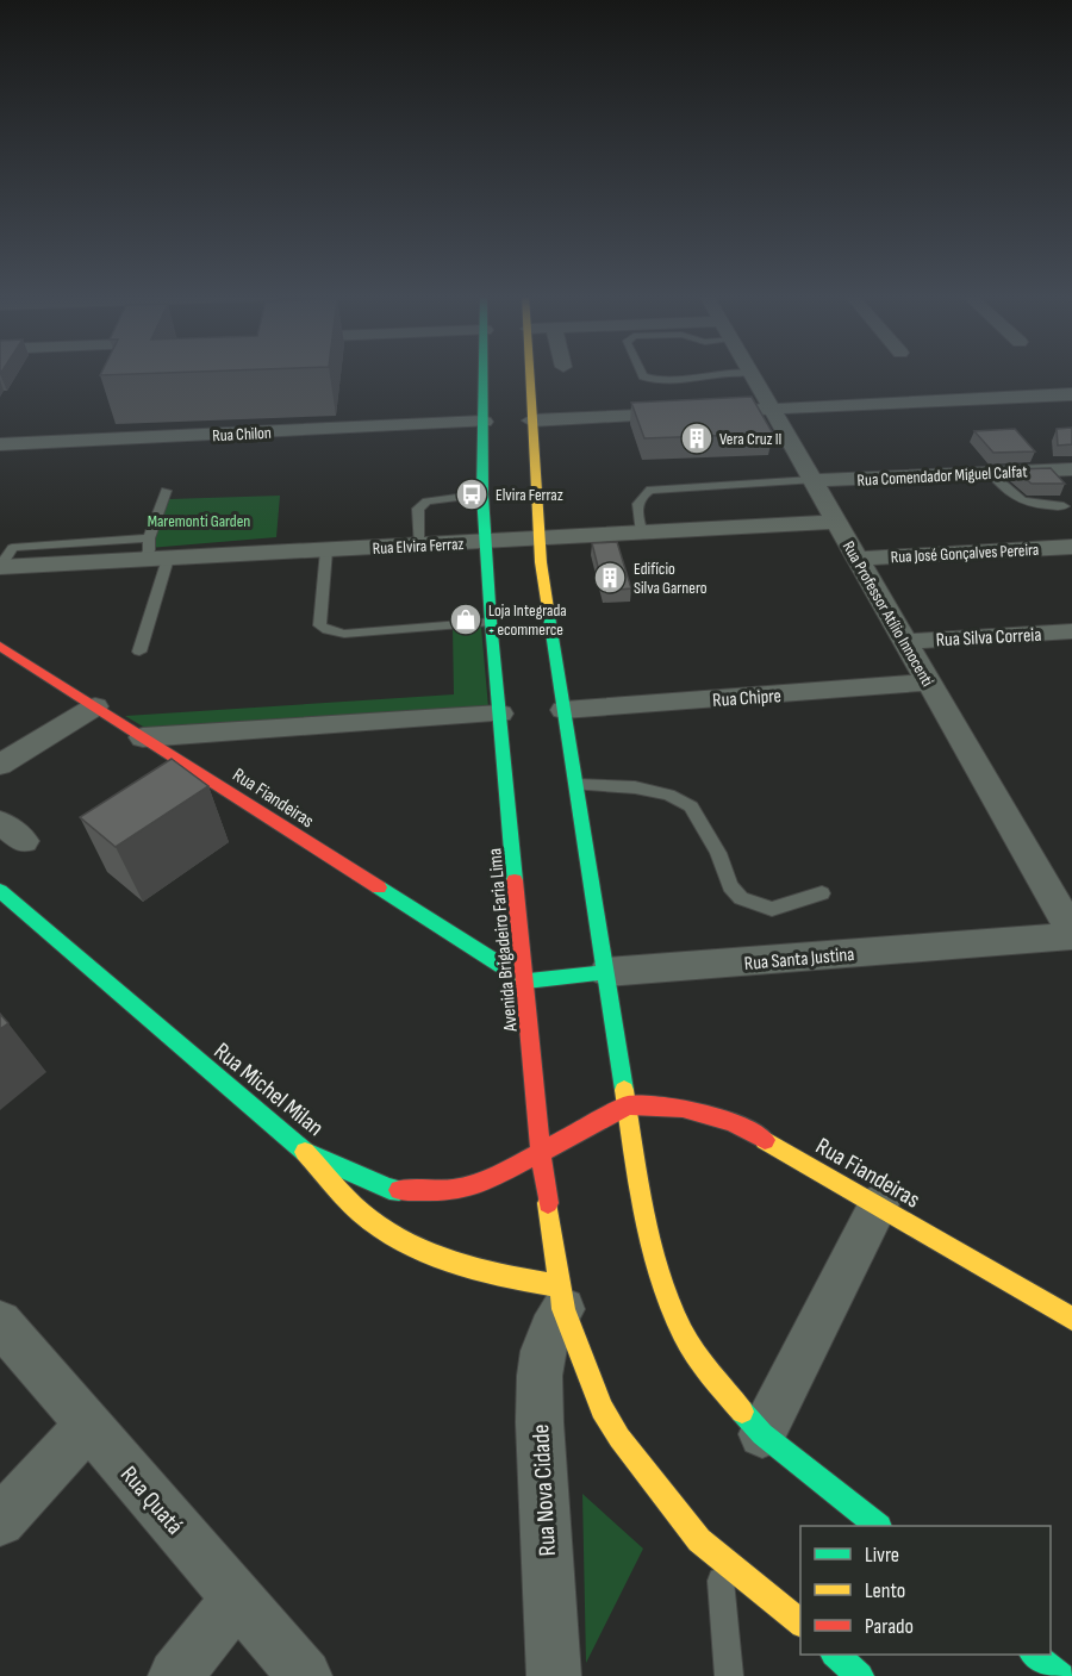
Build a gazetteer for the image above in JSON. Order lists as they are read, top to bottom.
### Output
{
  "streets": {
    "main road": [
      "Rua Fiandeiras",
      "Avenida Brigadeiro Faria Lima",
      "Rua Santa Justina",
      "Rua Michel Milan"
    ],
    "street": [
      "Rua Chilon",
      "Rua Comendador Miguel Calfat",
      "Rua Elvira Ferraz",
      "Rua José Gonçalves Pereira",
      "Rua Professor Atílio Innocenti",
      "Rua Silva Correia",
      "Rua Chipre",
      "Rua Nova Cidade",
      "Rua Quatá"
    ]
  },
  "crossings": [
    ["Rua Chilon", "Avenida Brigadeiro Faria Lima"],
    ["Rua Comendador Miguel Calfat", "Rua Professor Atílio Innocenti"],
    ["Rua Elvira Ferraz", "Rua Professor Atílio Innocenti"],
    ["Rua Elvira Ferraz", "Avenida Brigadeiro Faria Lima"],
    ["Rua José Gonçalves Pereira", "Rua Professor Atílio Innocenti"],
    ["Rua Professor Atílio Innocenti", "Rua Silva Correia"],
    ["Rua Professor Atílio Innocenti", "Rua Chipre"],
    ["Rua Professor Atílio Innocenti", "Rua Santa Justina"],
    ["Rua Fiandeiras", "Avenida Brigadeiro Faria Lima"],
    ["Rua Fiandeiras", "Rua Santa Justina"],
    ["Rua Fiandeiras", "Rua Michel Milan"],
    ["Avenida Brigadeiro Faria Lima", "Rua Santa Justina"],
    ["Avenida Brigadeiro Faria Lima", "Rua Michel Milan"],
    ["Avenida Brigadeiro Faria Lima", "Rua Nova Cidade"]
  ],
  "parks": ["Maremonti Garden"],
  "places": {
    "building": ["Vera Cruz II", "Edifício Silva Garnero"],
    "bus stop": ["Elvira Ferraz"],
    "shop": ["Loja Integrada - ecommerce"]
  },
  "legend": ["Livre", "Lento", "Parado"]
}
